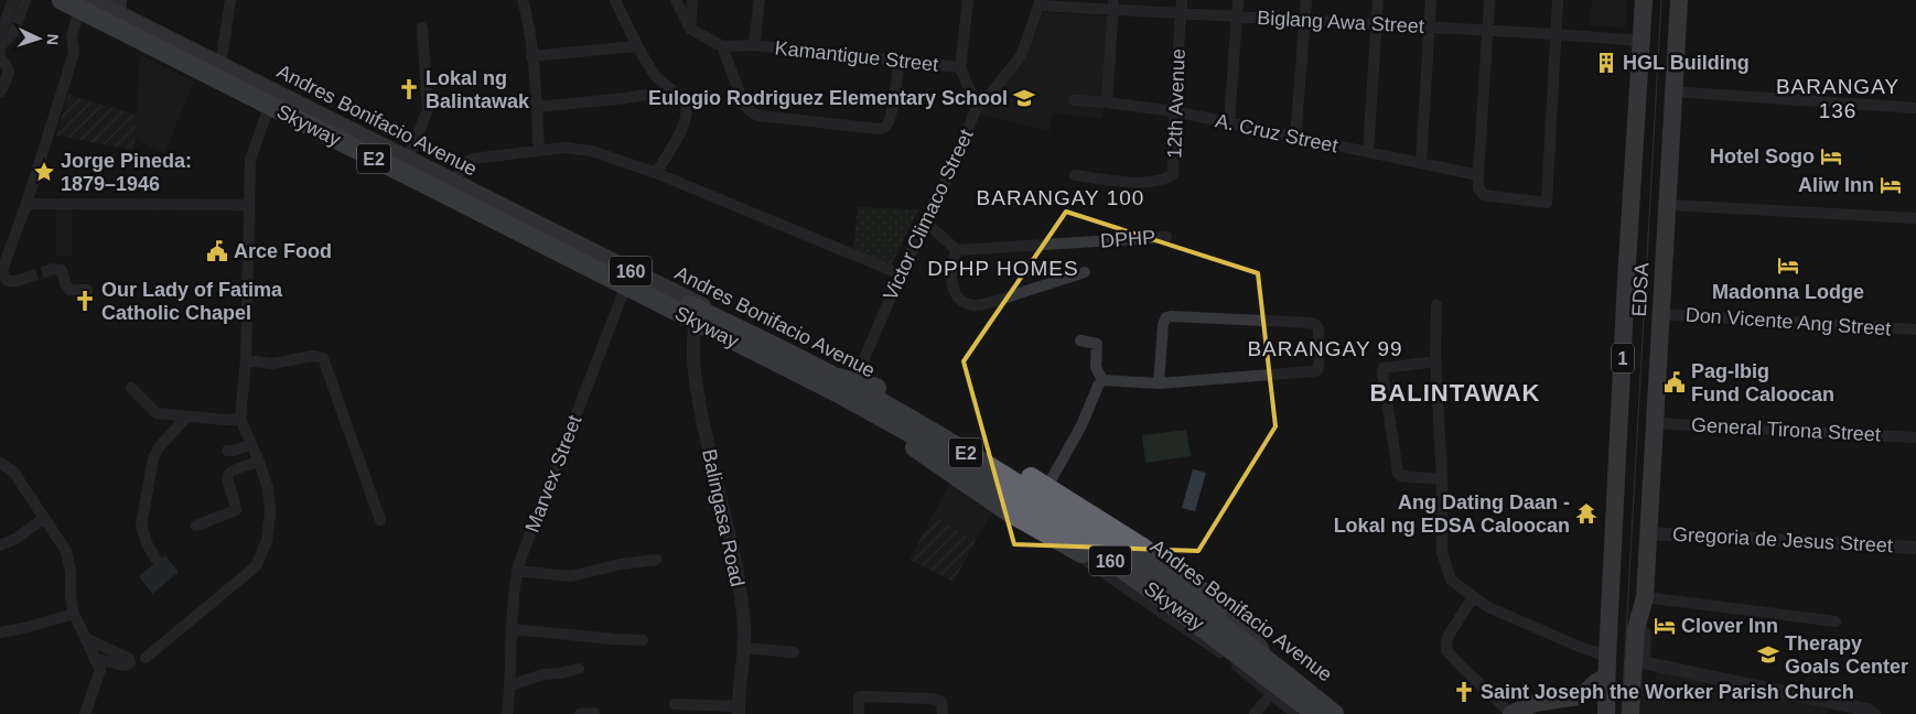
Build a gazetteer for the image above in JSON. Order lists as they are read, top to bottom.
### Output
{
  "streets": {
    "highway": [
      "Skyway",
      "E2",
      "EDSA",
      "1"
    ],
    "main road": ["Andres Bonifacio Avenue", "160"],
    "street": [
      "Biglang Awa Street",
      "Kamantigue Street",
      "12th Avenue",
      "A. Cruz Street",
      "Victor Climaco Street",
      "DPHP",
      "Don Vicente Ang Street",
      "General Tirona Street",
      "Marvex Street",
      "Balingasa Road",
      "Gregoria de Jesus Street"
    ]
  },
  "crossings": [
    ["Biglang Awa Street", "12th Avenue"],
    ["Biglang Awa Street", "EDSA"],
    ["12th Avenue", "A. Cruz Street"],
    ["Andres Bonifacio Avenue", "Skyway"],
    ["Andres Bonifacio Avenue", "Victor Climaco Street"],
    ["Andres Bonifacio Avenue", "Marvex Street"],
    ["Andres Bonifacio Avenue", "Balingasa Road"],
    ["Skyway", "Victor Climaco Street"],
    ["EDSA", "Don Vicente Ang Street"],
    ["EDSA", "General Tirona Street"],
    ["EDSA", "Gregoria de Jesus Street"]
  ],
  "districts": [
    "BARANGAY 136",
    "BARANGAY 100",
    "DPHP HOMES",
    "BARANGAY 99",
    "BALINTAWAK"
  ],
  "places": {
    "building": ["HGL Building"],
    "church": ["Lokal ng Balintawak", "Our Lady of Fatima Catholic Chapel", "Saint Joseph the Worker Parish Church"],
    "school or university": ["Eulogio Rodriguez Elementary School", "Therapy Goals Center"],
    "hotel": [
      "Hotel Sogo",
      "Aliw Inn",
      "Madonna Lodge",
      "Clover Inn"
    ],
    "place": ["Jorge Pineda: 1879–1946"],
    "public building": ["Arce Food", "Pag-Ibig Fund Caloocan"],
    "temple": ["Ang Dating Daan - Lokal ng EDSA Caloocan"]
  },
  "north": "right"
}
